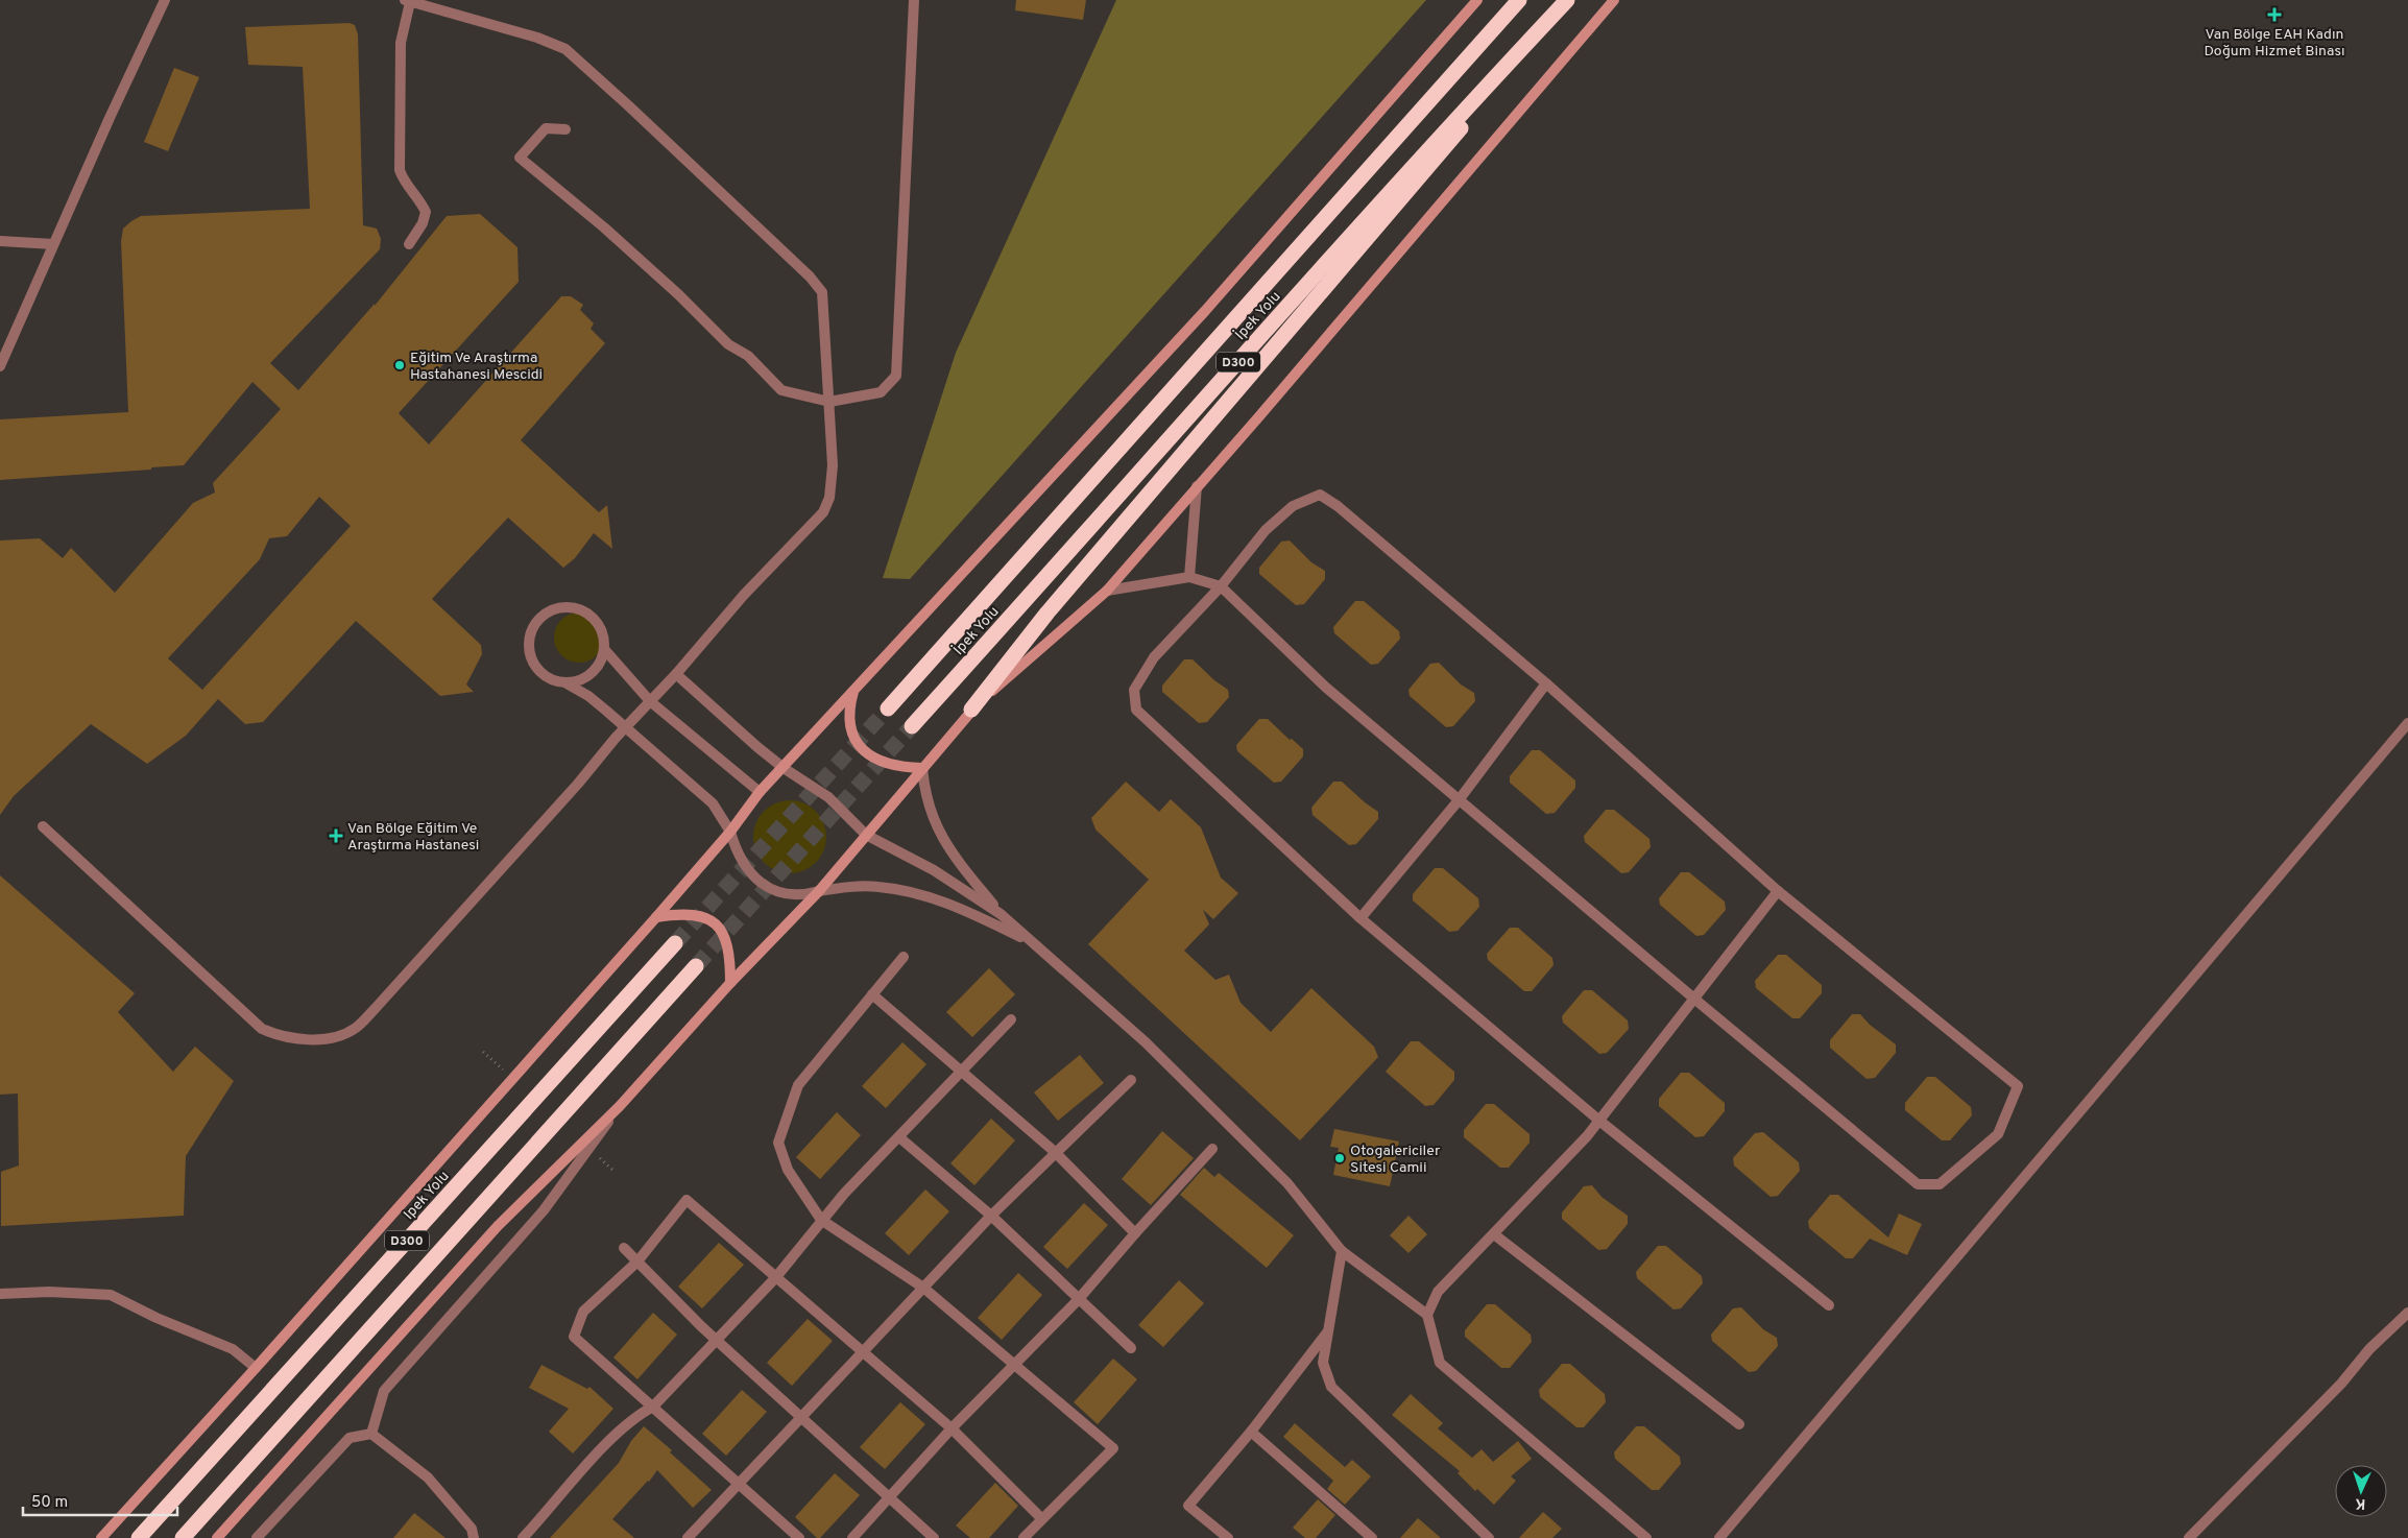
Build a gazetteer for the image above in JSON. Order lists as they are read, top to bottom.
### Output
{
  "streets": {
    "highway": ["İpek Yolu", "D300", "Ipek Yolu"]
  },
  "places": {
    "health": ["Van Bölge EAH Kadın Doğum Hizmet Binası", "Van Bölge Eğitim Ve Araştırma Hastanesi"],
    "other": ["Eğitim Ve Araştırma Hastahanesi Mescidi", "Otogalericiler Sitesi Camii"]
  },
  "scale_bar": "50 m",
  "north": "bottom"
}
